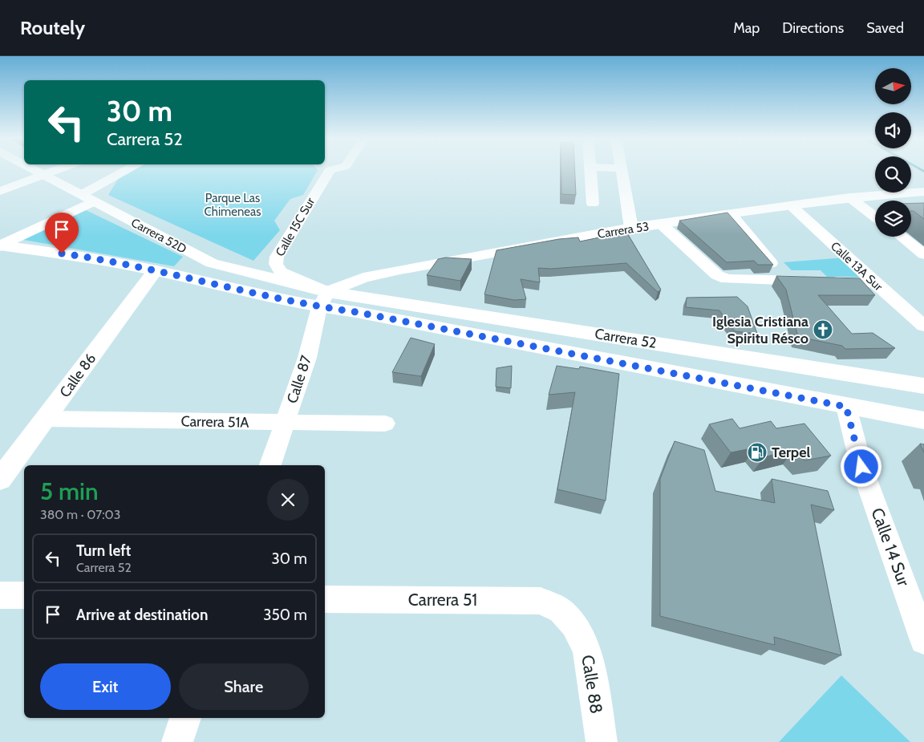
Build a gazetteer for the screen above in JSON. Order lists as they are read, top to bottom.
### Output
{
  "streets": {
    "main road": [
      "Carrera 53",
      "Carrera 52D",
      "Carrera 52",
      "Calle 86"
    ],
    "street": [
      "Calle 15C Sur",
      "Calle 13A Sur",
      "Calle 87",
      "Carrera 51A",
      "Calle 14 Sur",
      "Carrera 51",
      "Calle 88"
    ]
  },
  "crossings": [
    ["Calle 15C Sur", "Carrera 53"],
    ["Calle 15C Sur", "Carrera 52D"],
    ["Calle 15C Sur", "Carrera 52"],
    ["Calle 15C Sur", "Calle 87"],
    ["Carrera 53", "Carrera 52D"],
    ["Carrera 53", "Calle 13A Sur"],
    ["Carrera 53", "Carrera 52"],
    ["Carrera 53", "Calle 87"],
    ["Carrera 52D", "Carrera 52"],
    ["Carrera 52D", "Calle 87"],
    ["Carrera 52", "Calle 86"],
    ["Carrera 52", "Calle 87"],
    ["Carrera 52", "Calle 14 Sur"],
    ["Calle 86", "Carrera 51A"],
    ["Calle 87", "Carrera 51A"],
    ["Carrera 51", "Calle 88"]
  ],
  "parks": ["Parque Las Chimeneas"],
  "places": {
    "church": ["Iglesia Cristiana Spiritu Résco"],
    "fuel station": ["Terpel"]
  },
  "north": "right",
  "page": {
    "header": "Routely",
    "nav": ["Map", "Directions", "Saved"],
    "turn": ["30 m", "Carrera 52"],
    "heading": ["5 min", "380 m · 07:03"],
    "list": [
      {
        "name": "Turn left",
        "note": "Carrera 52",
        "value": "30 m"
      },
      {
        "name": "Arrive at destination",
        "value": "350 m"
      }
    ],
    "buttons": ["Exit", "Share"]
  }
}
